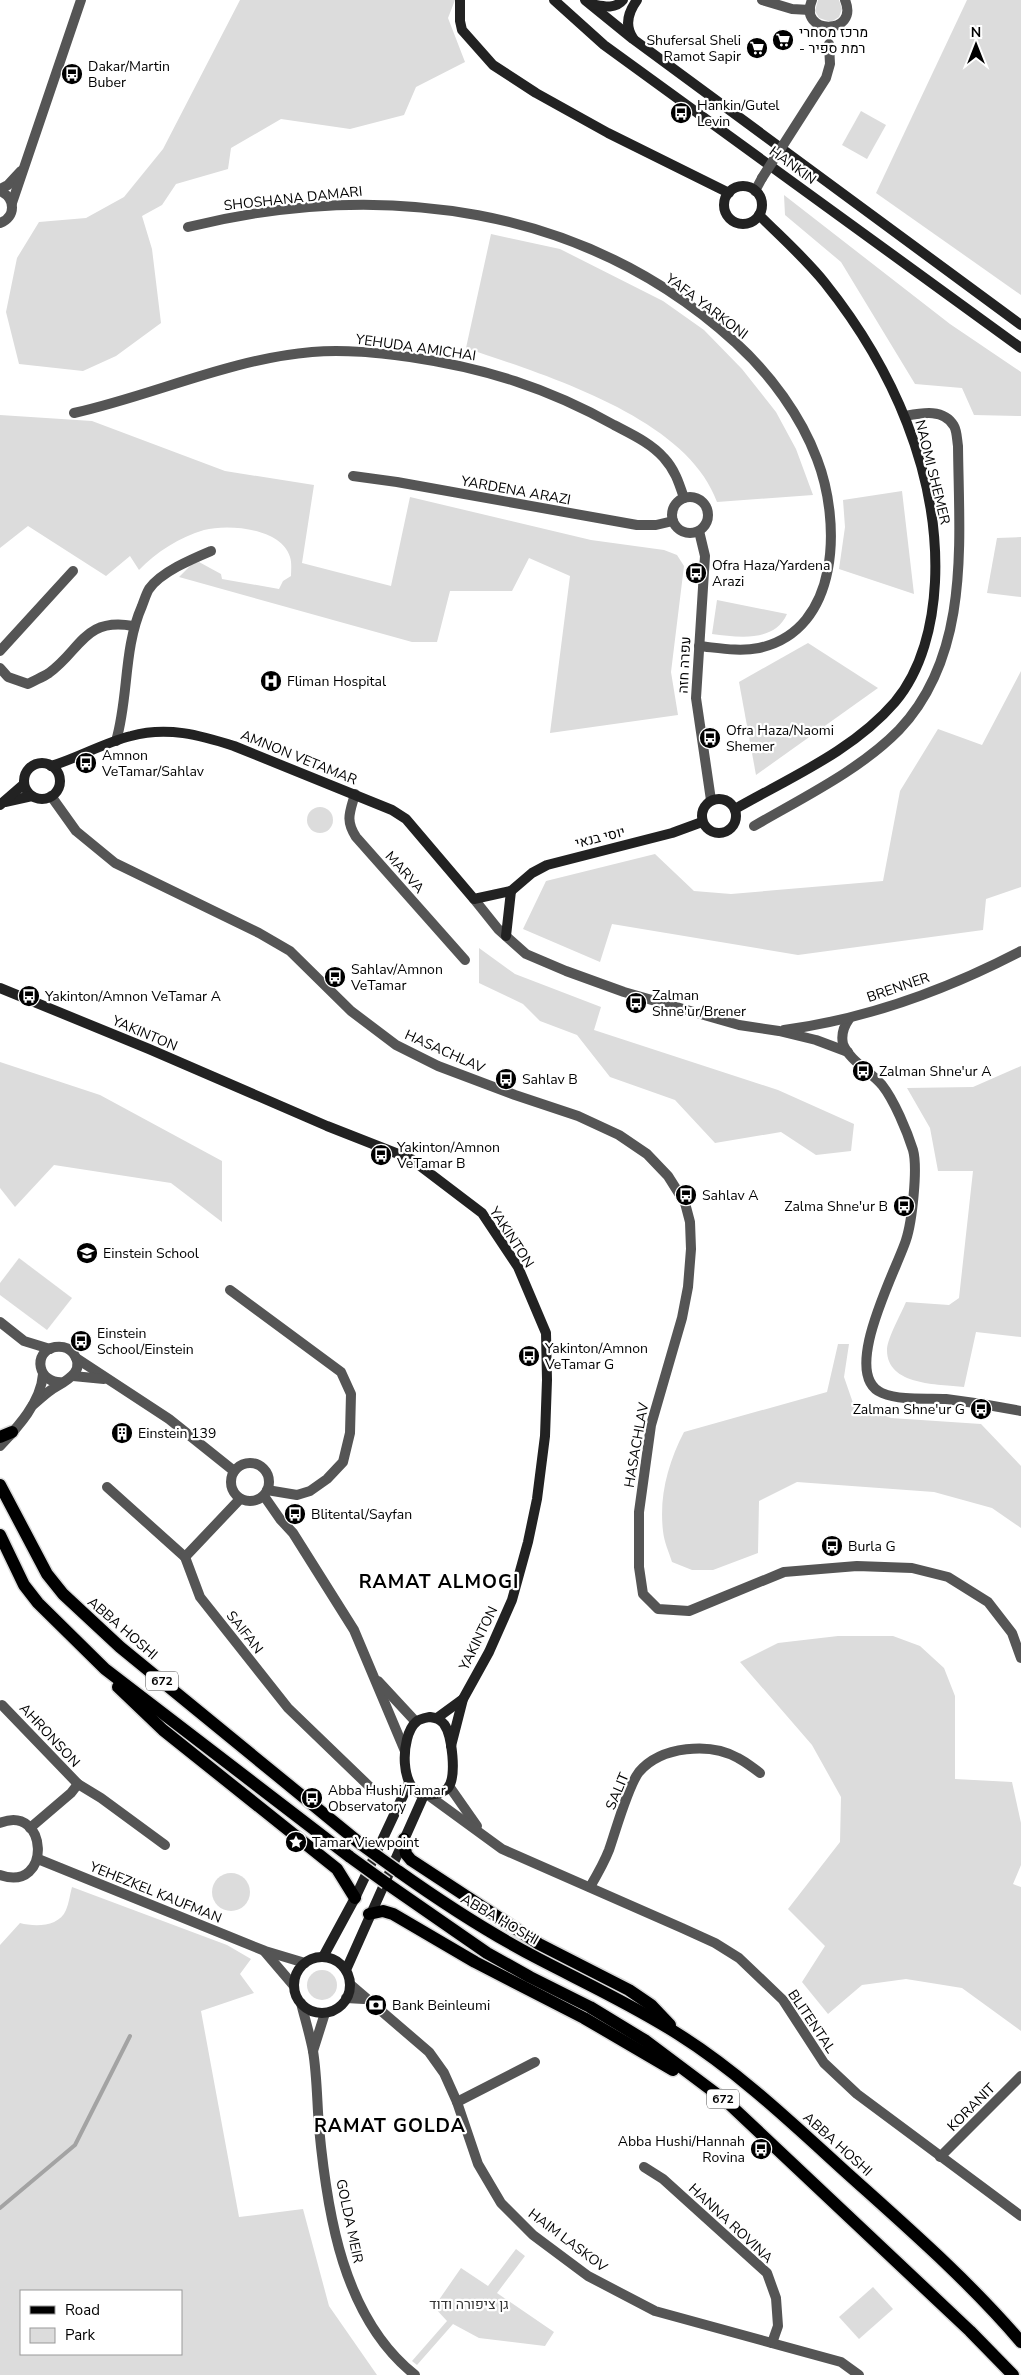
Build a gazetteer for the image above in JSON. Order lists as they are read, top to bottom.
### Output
{
  "streets": {
    "main road": ["ABBA HOSHI", "672"],
    "street": [
      "HANKIN",
      "SHOSHANA DAMARI",
      "YAFA YARKONI",
      "YEHUDA AMICHAI",
      "NAOMI SHEMER",
      "YARDENA ARAZI",
      "עפרה חזה",
      "AMNON VETAMAR",
      "יוסי בנאי",
      "MARVA",
      "BRENNER",
      "YAKINTON",
      "HASACHLAV",
      "SAIFAN",
      "AHRONSON",
      "SALIT",
      "YEHEZKEL KAUFMAN",
      "BLITENTAL",
      "KORANIT",
      "GOLDA MEIR",
      "HANNA ROVINA",
      "HAIM LASKOV"
    ]
  },
  "crossings": [
    ["SHOSHANA DAMARI", "YAFA YARKONI"],
    ["YAFA YARKONI", "עפרה חזה"],
    ["YEHUDA AMICHAI", "YARDENA ARAZI"],
    ["YEHUDA AMICHAI", "עפרה חזה"],
    ["NAOMI SHEMER", "עפרה חזה"],
    ["NAOMI SHEMER", "יוסי בנאי"],
    ["YARDENA ARAZI", "עפרה חזה"],
    ["עפרה חזה", "יוסי בנאי"],
    ["AMNON VETAMAR", "יוסי בנאי"],
    ["AMNON VETAMAR", "MARVA"],
    ["AMNON VETAMAR", "HASACHLAV"],
    ["YAKINTON", "BLITENTAL"],
    ["SALIT", "BLITENTAL"],
    ["YEHEZKEL KAUFMAN", "GOLDA MEIR"],
    ["YEHEZKEL KAUFMAN", "HAIM LASKOV"],
    ["BLITENTAL", "KORANIT"],
    ["GOLDA MEIR", "HAIM LASKOV"],
    ["HANNA ROVINA", "HAIM LASKOV"]
  ],
  "districts": ["RAMAT ALMOGI", "RAMAT GOLDA"],
  "parks": ["גן ציפורה ודוד"],
  "places": {
    "supermarket": ["מרכז מסחרי - רמת ספיר", "Shufersal Sheli Ramot Sapir"],
    "bus stop": [
      "Dakar/Martin Buber",
      "Hankin/Gutel Levin",
      "Ofra Haza/Yardena Arazi",
      "Ofra Haza/Naomi Shemer",
      "Amnon VeTamar/Sahlav",
      "Sahlav/Amnon VeTamar",
      "Yakinton/Amnon VeTamar A",
      "Zalman Shne'ur/Brener",
      "Zalman Shne'ur A",
      "Sahlav B",
      "Yakinton/Amnon VeTamar B",
      "Sahlav A",
      "Zalma Shne'ur B",
      "Einstein School/Einstein",
      "Yakinton/Amnon VeTamar G",
      "Zalman Shne'ur G",
      "Blitental/Sayfan",
      "Burla G",
      "Abba Hushi/Tamar Observatory",
      "Abba Hushi/Hannah Rovina"
    ],
    "hospital": ["Fliman Hospital"],
    "school or university": ["Einstein School"],
    "building": ["Einstein 139"],
    "place": ["Tamar Viewpoint"],
    "bank": ["Bank Beinleumi"]
  },
  "legend": ["Road", "Park"],
  "north": "top"
}
